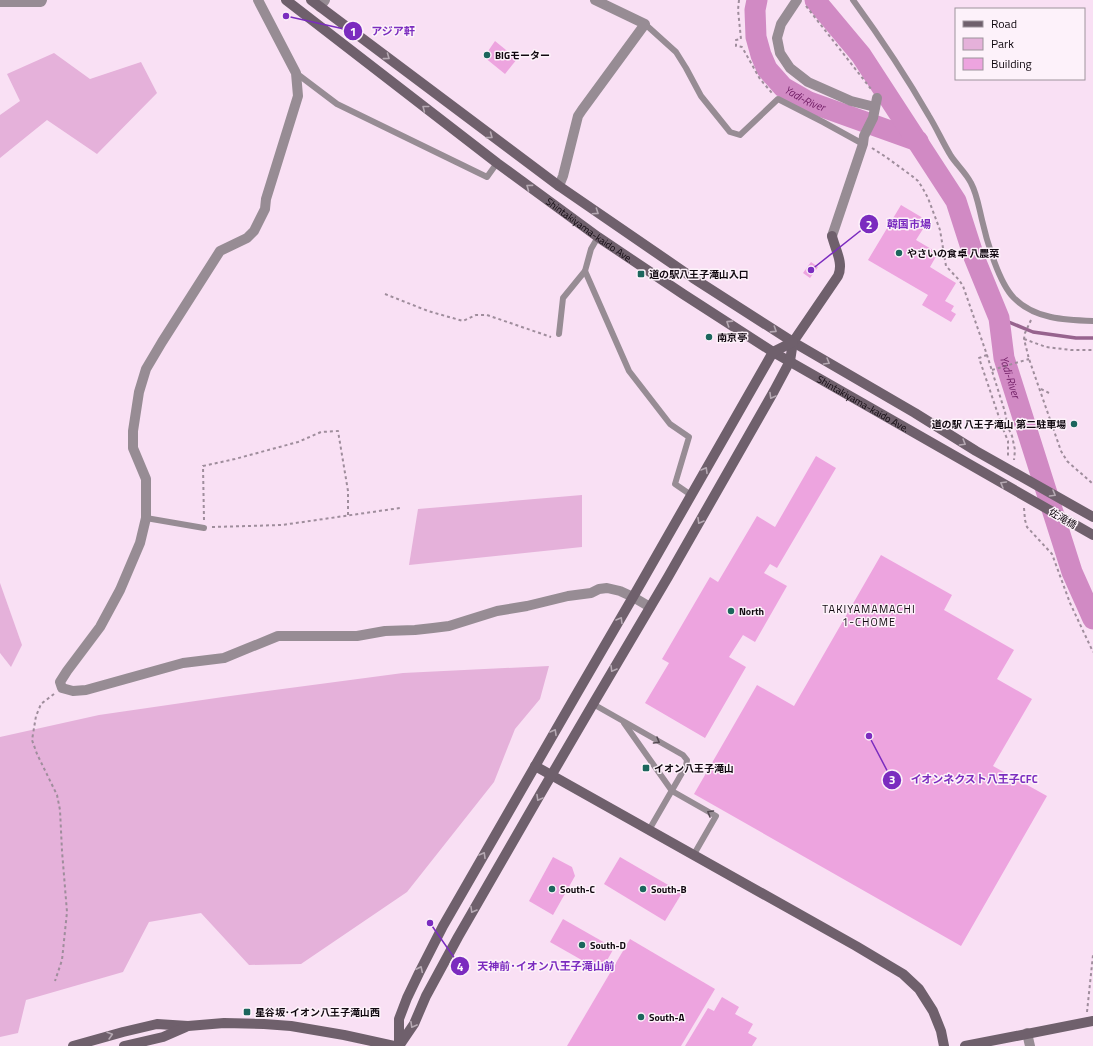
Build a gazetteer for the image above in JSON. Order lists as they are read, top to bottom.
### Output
{
  "streets": {
    "street": ["Shintakiyama-kaido Ave.", "佐滝橋"]
  },
  "crossings": [
    ["Shintakiyama-kaido Ave.", "佐滝橋"]
  ],
  "districts": ["TAKIYAMAMACHI 1-CHOME"],
  "water": ["Yadi-River"],
  "places": {
    "other": [
      "アジア軒",
      "BIGモーター",
      "やさいの食卓 八農菜",
      "韓国市場",
      "南京亭",
      "道の駅 八王子滝山 第二駐車場",
      "North",
      "イオンネクスト八王子CFC",
      "South-C",
      "South-B",
      "天神前･イオン八王子滝山前",
      "South-D",
      "South-A"
    ],
    "transit": ["道の駅八王子滝山入口", "イオン八王子滝山", "星谷坂･イオン八王子滝山西"]
  },
  "legend": ["Road", "Park", "Building"]
}
